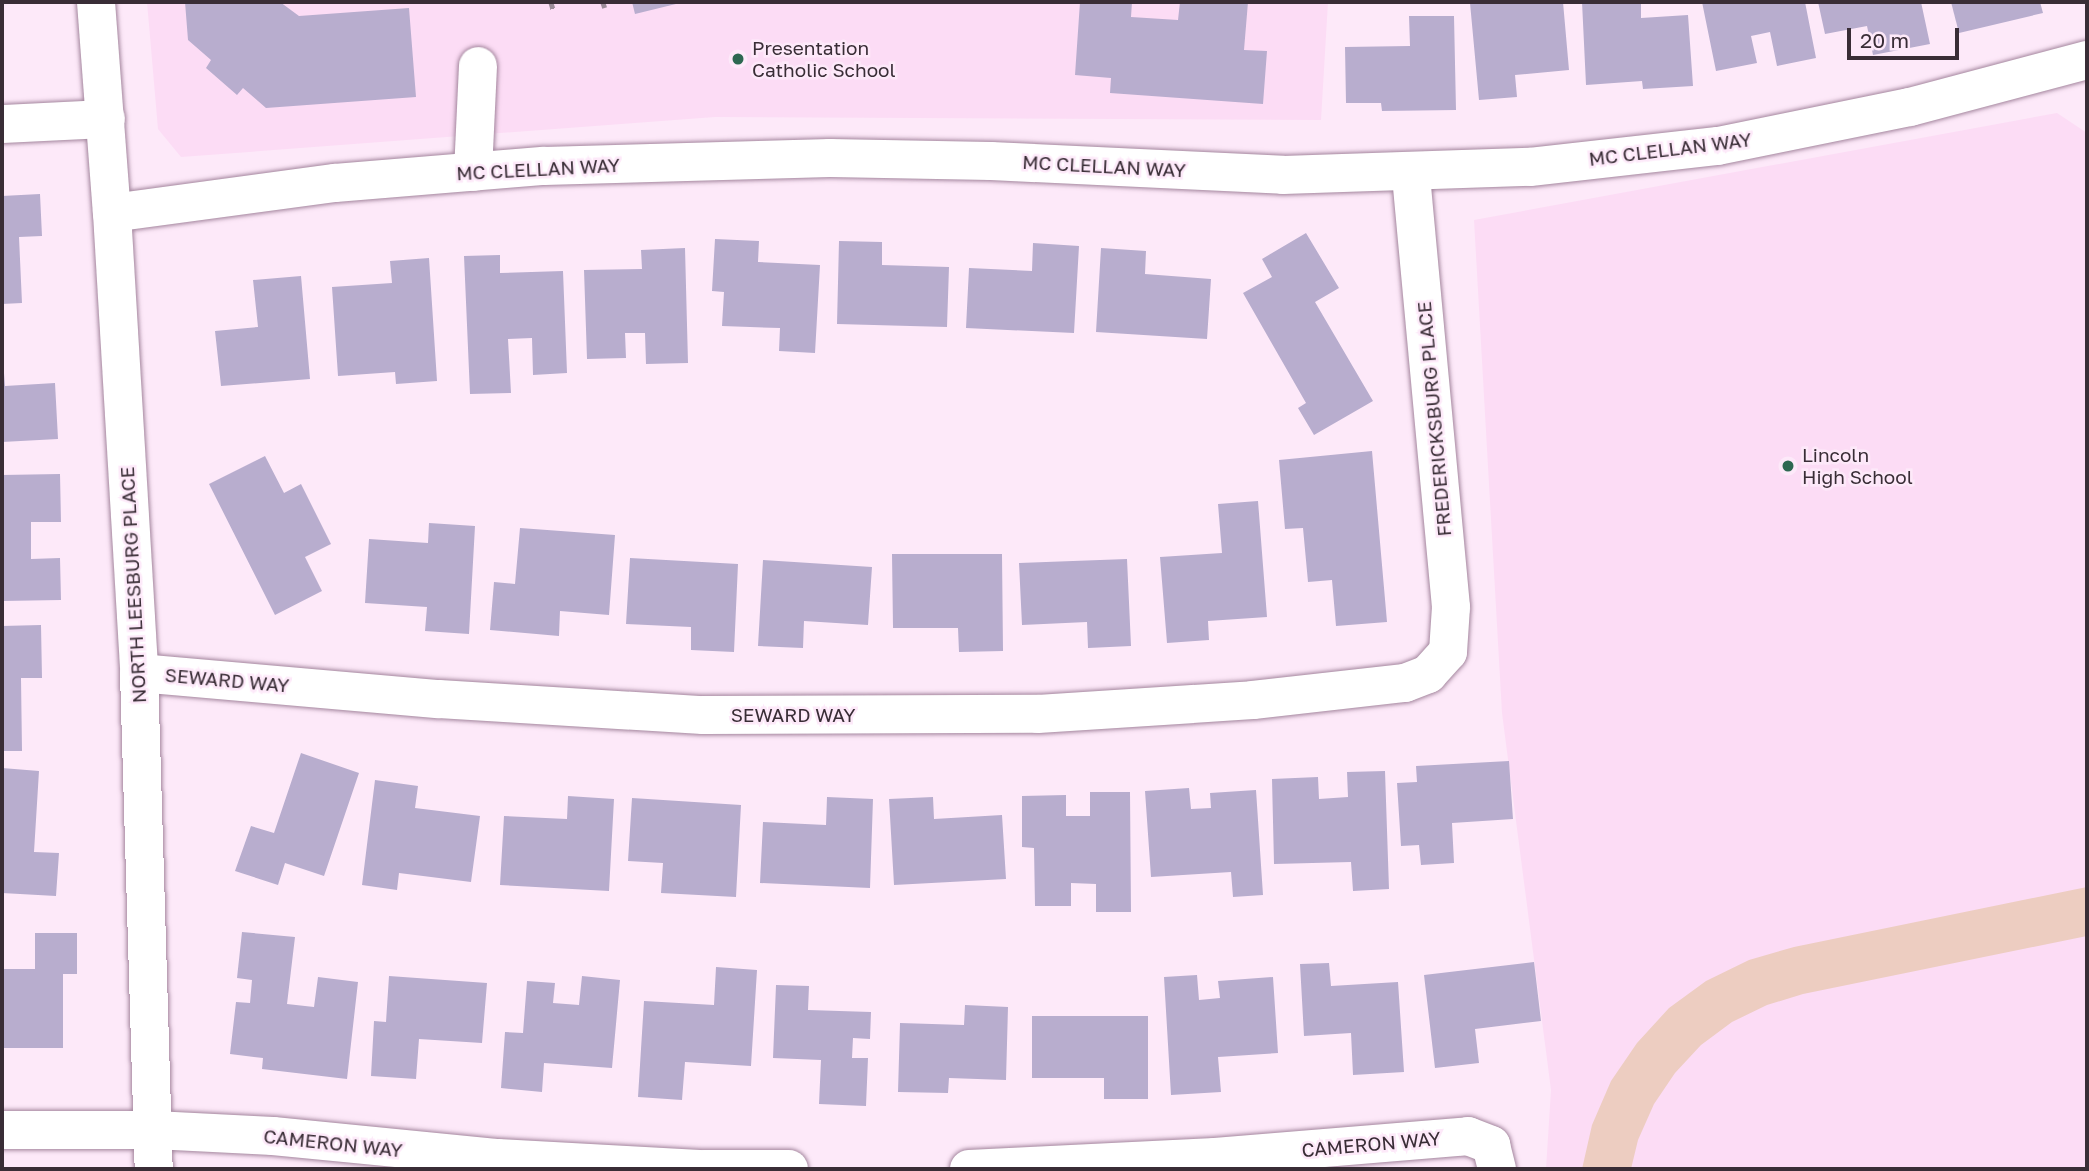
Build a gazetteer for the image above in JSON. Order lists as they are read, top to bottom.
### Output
{
  "streets": {
    "street": [
      "MC CLELLAN WAY",
      "FREDERICKSBURG PLACE",
      "NORTH LEESBURG PLACE",
      "SEWARD WAY",
      "CAMERON WAY"
    ]
  },
  "crossings": [
    ["MC CLELLAN WAY", "FREDERICKSBURG PLACE"],
    ["MC CLELLAN WAY", "NORTH LEESBURG PLACE"],
    ["FREDERICKSBURG PLACE", "SEWARD WAY"],
    ["NORTH LEESBURG PLACE", "SEWARD WAY"],
    ["NORTH LEESBURG PLACE", "CAMERON WAY"]
  ],
  "places": ["Presentation Catholic School", "Lincoln High School"],
  "scale_bar": "20 m"
}
